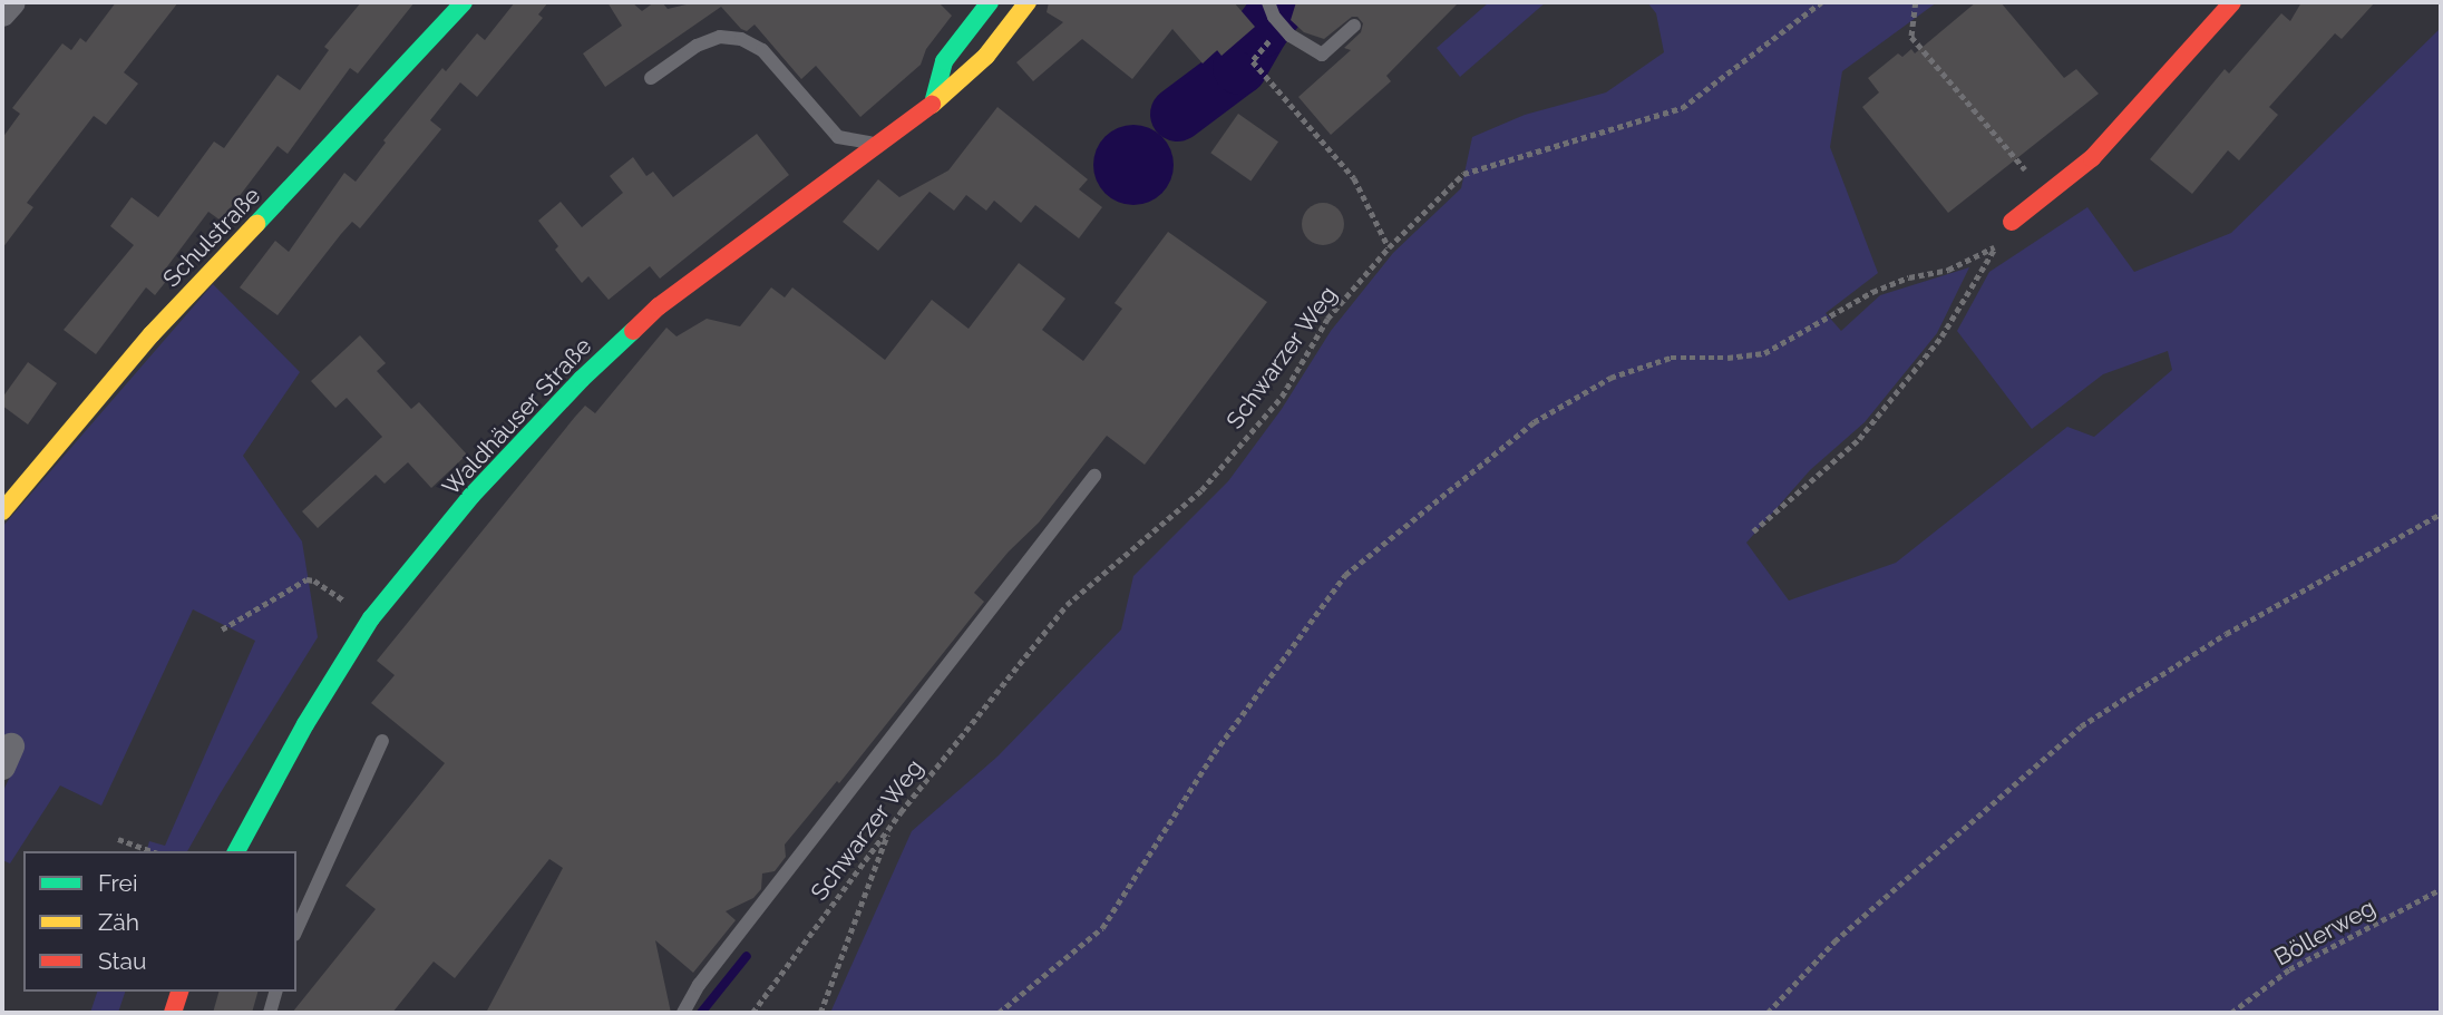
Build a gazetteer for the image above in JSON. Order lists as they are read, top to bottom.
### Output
{
  "streets": {
    "street": ["Schulstraße", "Waldhäuser Straße"],
    "path": ["Schwarzer Weg", "Böllerweg"]
  },
  "legend": ["Frei", "Zäh", "Stau"]
}
